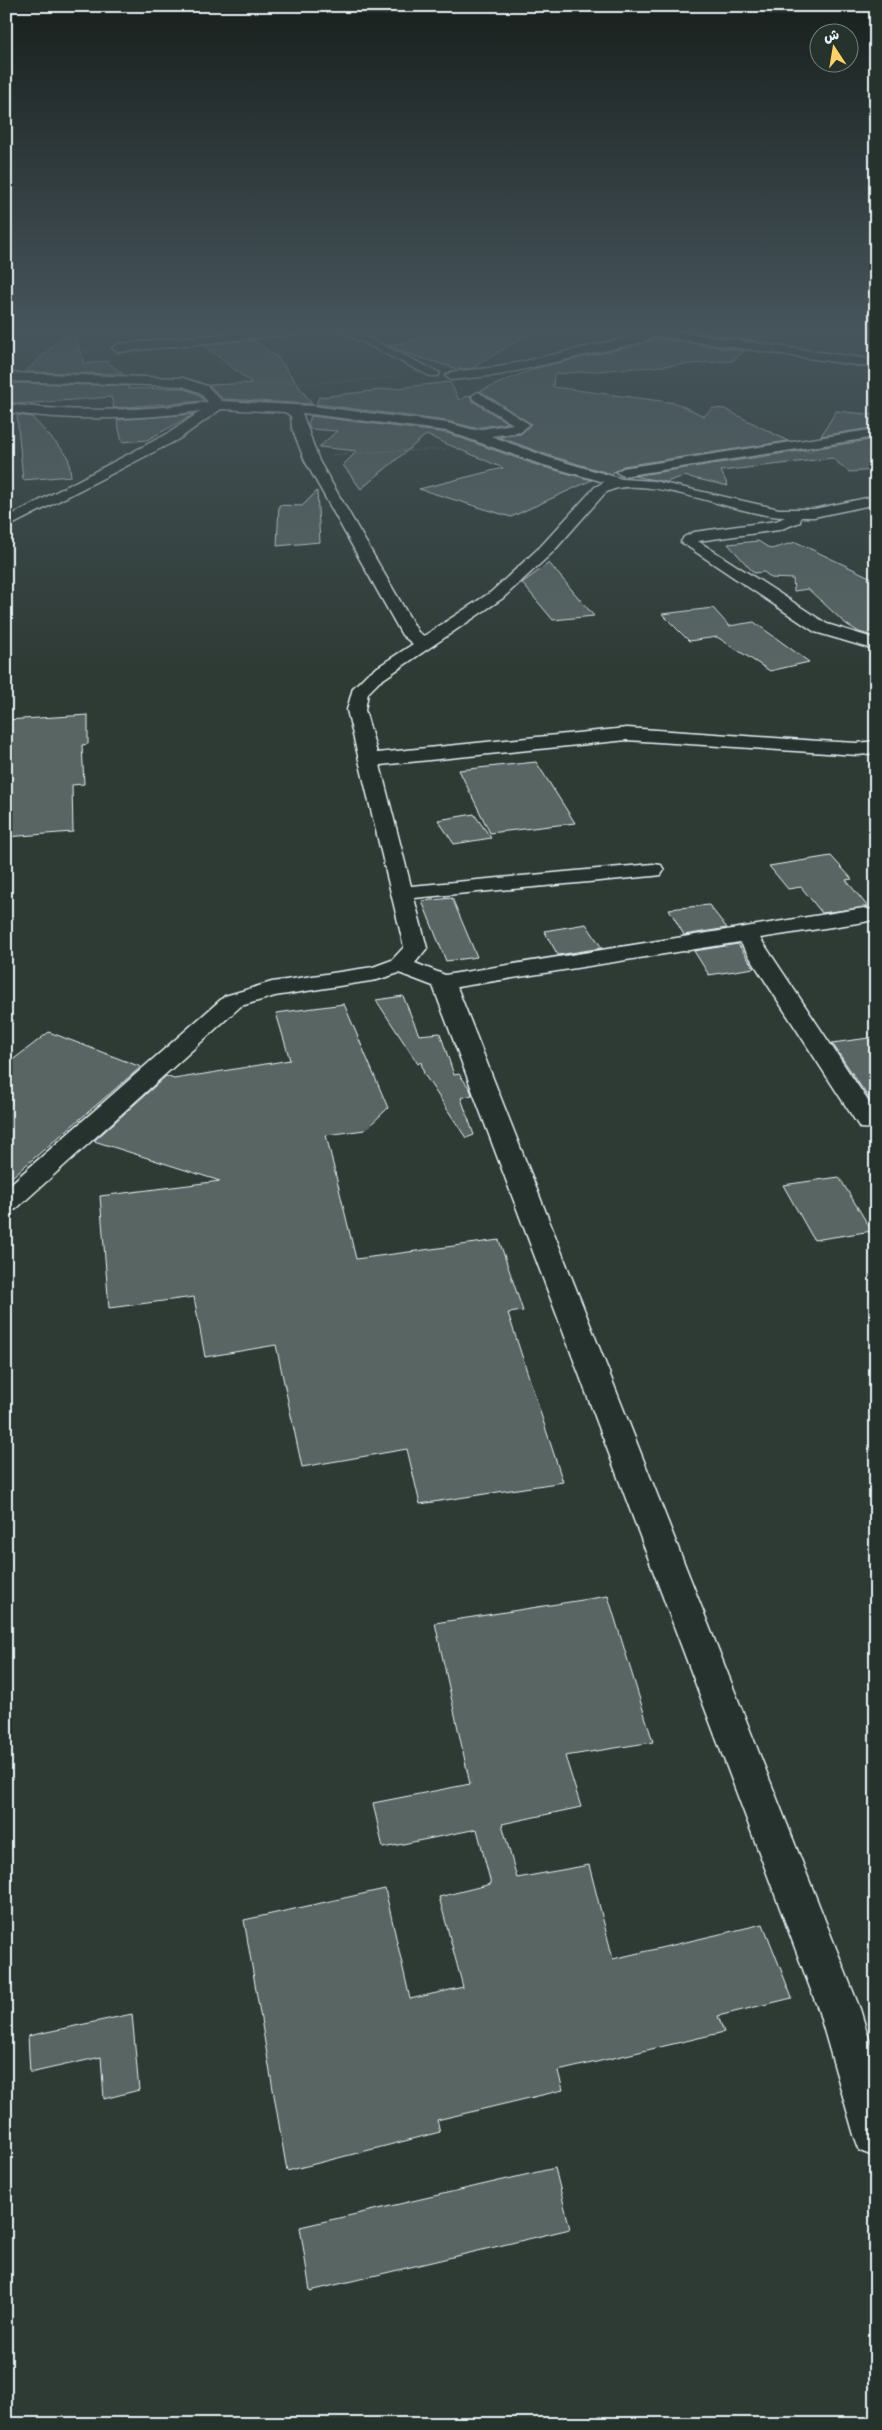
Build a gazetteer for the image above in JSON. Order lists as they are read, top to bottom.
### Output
{
  "north": "top"
}
